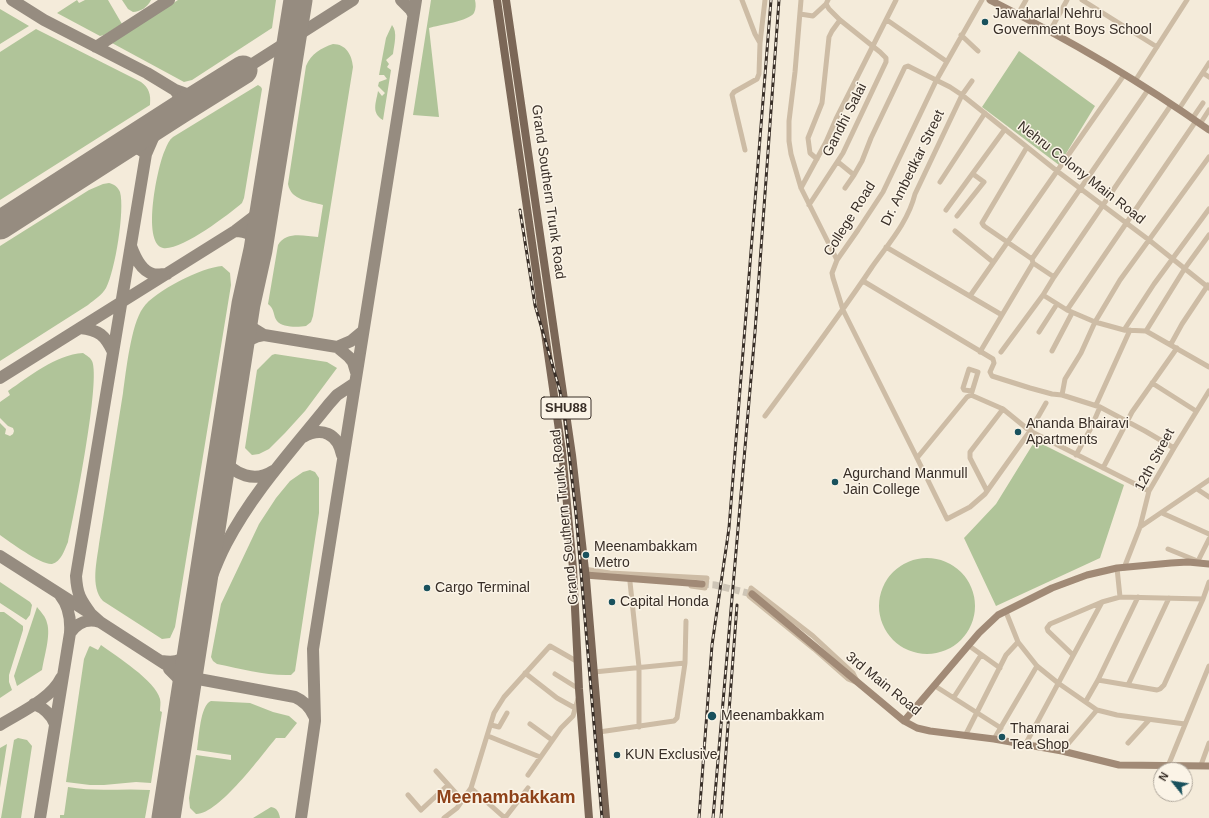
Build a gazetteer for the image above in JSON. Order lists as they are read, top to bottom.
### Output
{
  "streets": {
    "main road": ["Grand Southern Trunk Road", "SHU88"],
    "street": [
      "Gandhi Salai",
      "Dr. Ambedkar Street",
      "Nehru Colony Main Road",
      "College Road",
      "12th Street",
      "3rd Main Road"
    ]
  },
  "crossings": [
    ["Dr. Ambedkar Street", "Nehru Colony Main Road"],
    ["Dr. Ambedkar Street", "College Road"],
    ["Nehru Colony Main Road", "College Road"]
  ],
  "districts": ["Meenambakkam"],
  "places": [
    "Jawaharlal Nehru Government Boys School",
    "Ananda Bhairavi Apartments",
    "Agurchand Manmull Jain College",
    "Meenambakkam Metro",
    "Cargo Terminal",
    "Capital Honda",
    "Meenambakkam",
    "Thamarai Tea Shop",
    "KUN Exclusive"
  ],
  "north": "top left"
}
